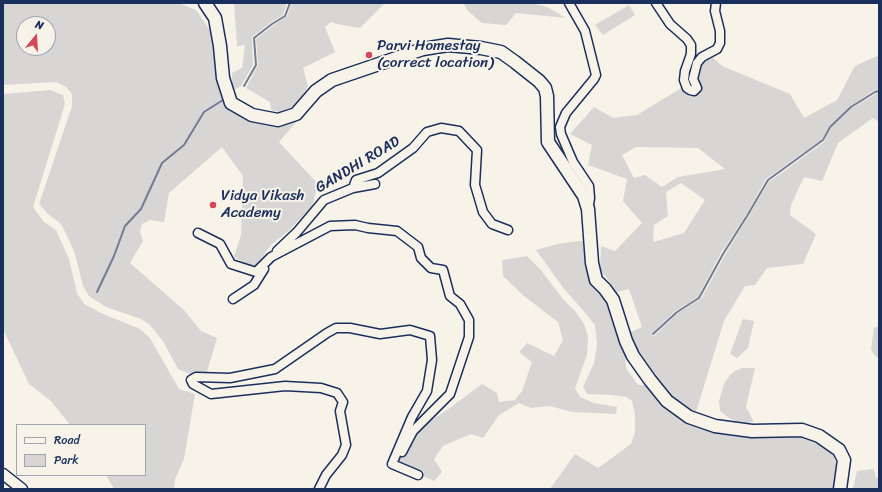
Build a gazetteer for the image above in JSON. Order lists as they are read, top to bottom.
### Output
{
  "streets": {
    "street": ["GANDHI ROAD"]
  },
  "places": ["Parvi Homestay (correct location)", "Vidya Vikash Academy"],
  "legend": ["Road", "Park"],
  "north": "top"
}
